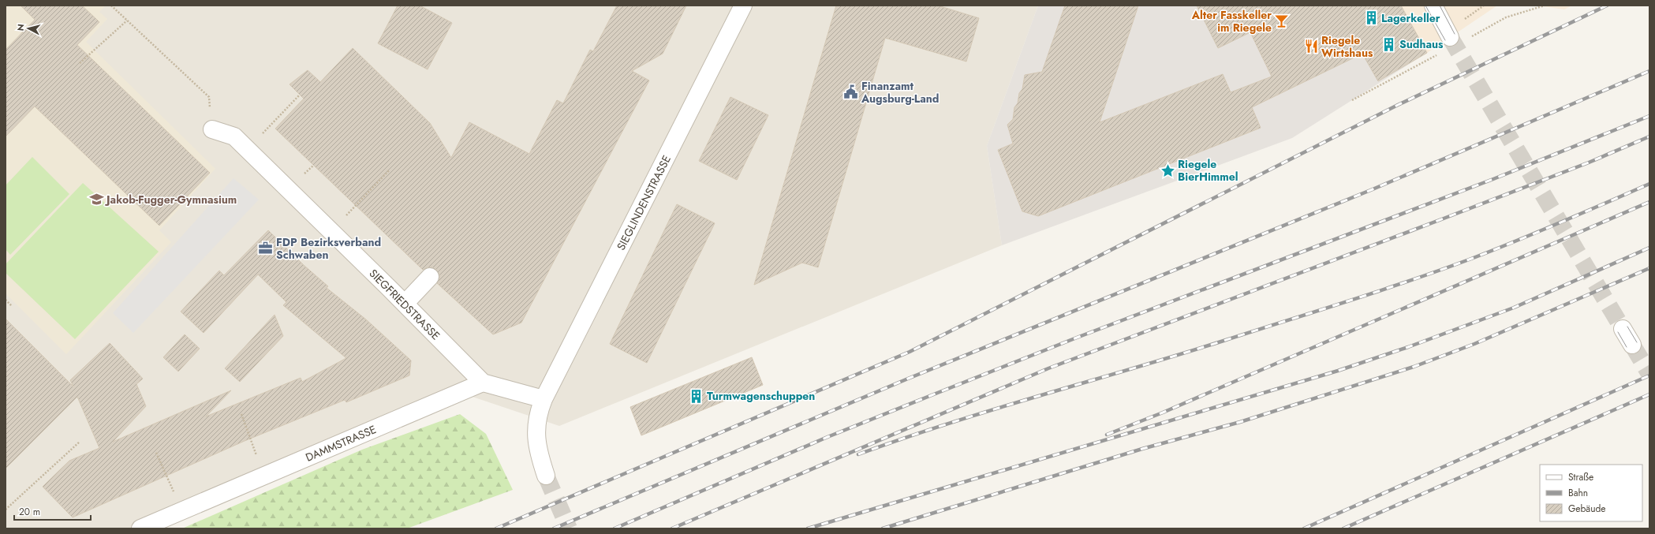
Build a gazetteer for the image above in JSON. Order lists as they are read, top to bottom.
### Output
{
  "streets": {
    "street": ["SIEGLINDENSTRASSE", "SIEGFRIEDSTRASSE", "DAMMSTRASSE"]
  },
  "crossings": [
    ["SIEGFRIEDSTRASSE", "DAMMSTRASSE"]
  ],
  "places": {
    "building": ["Lagerkeller", "Sudhaus", "Turmwagenschuppen"],
    "bar": ["Alter Fasskeller im Riegele"],
    "restaurant": ["Riegele Wirtshaus"],
    "public building": ["Finanzamt Augsburg-Land"],
    "place": ["Riegele BierHimmel"],
    "school or university": ["Jakob-Fugger-Gymnasium"],
    "office": ["FDP Bezirksverband Schwaben"]
  },
  "legend": ["Straße", "Bahn", "Gebäude"],
  "scale_bar": "20 m",
  "north": "left"
}
